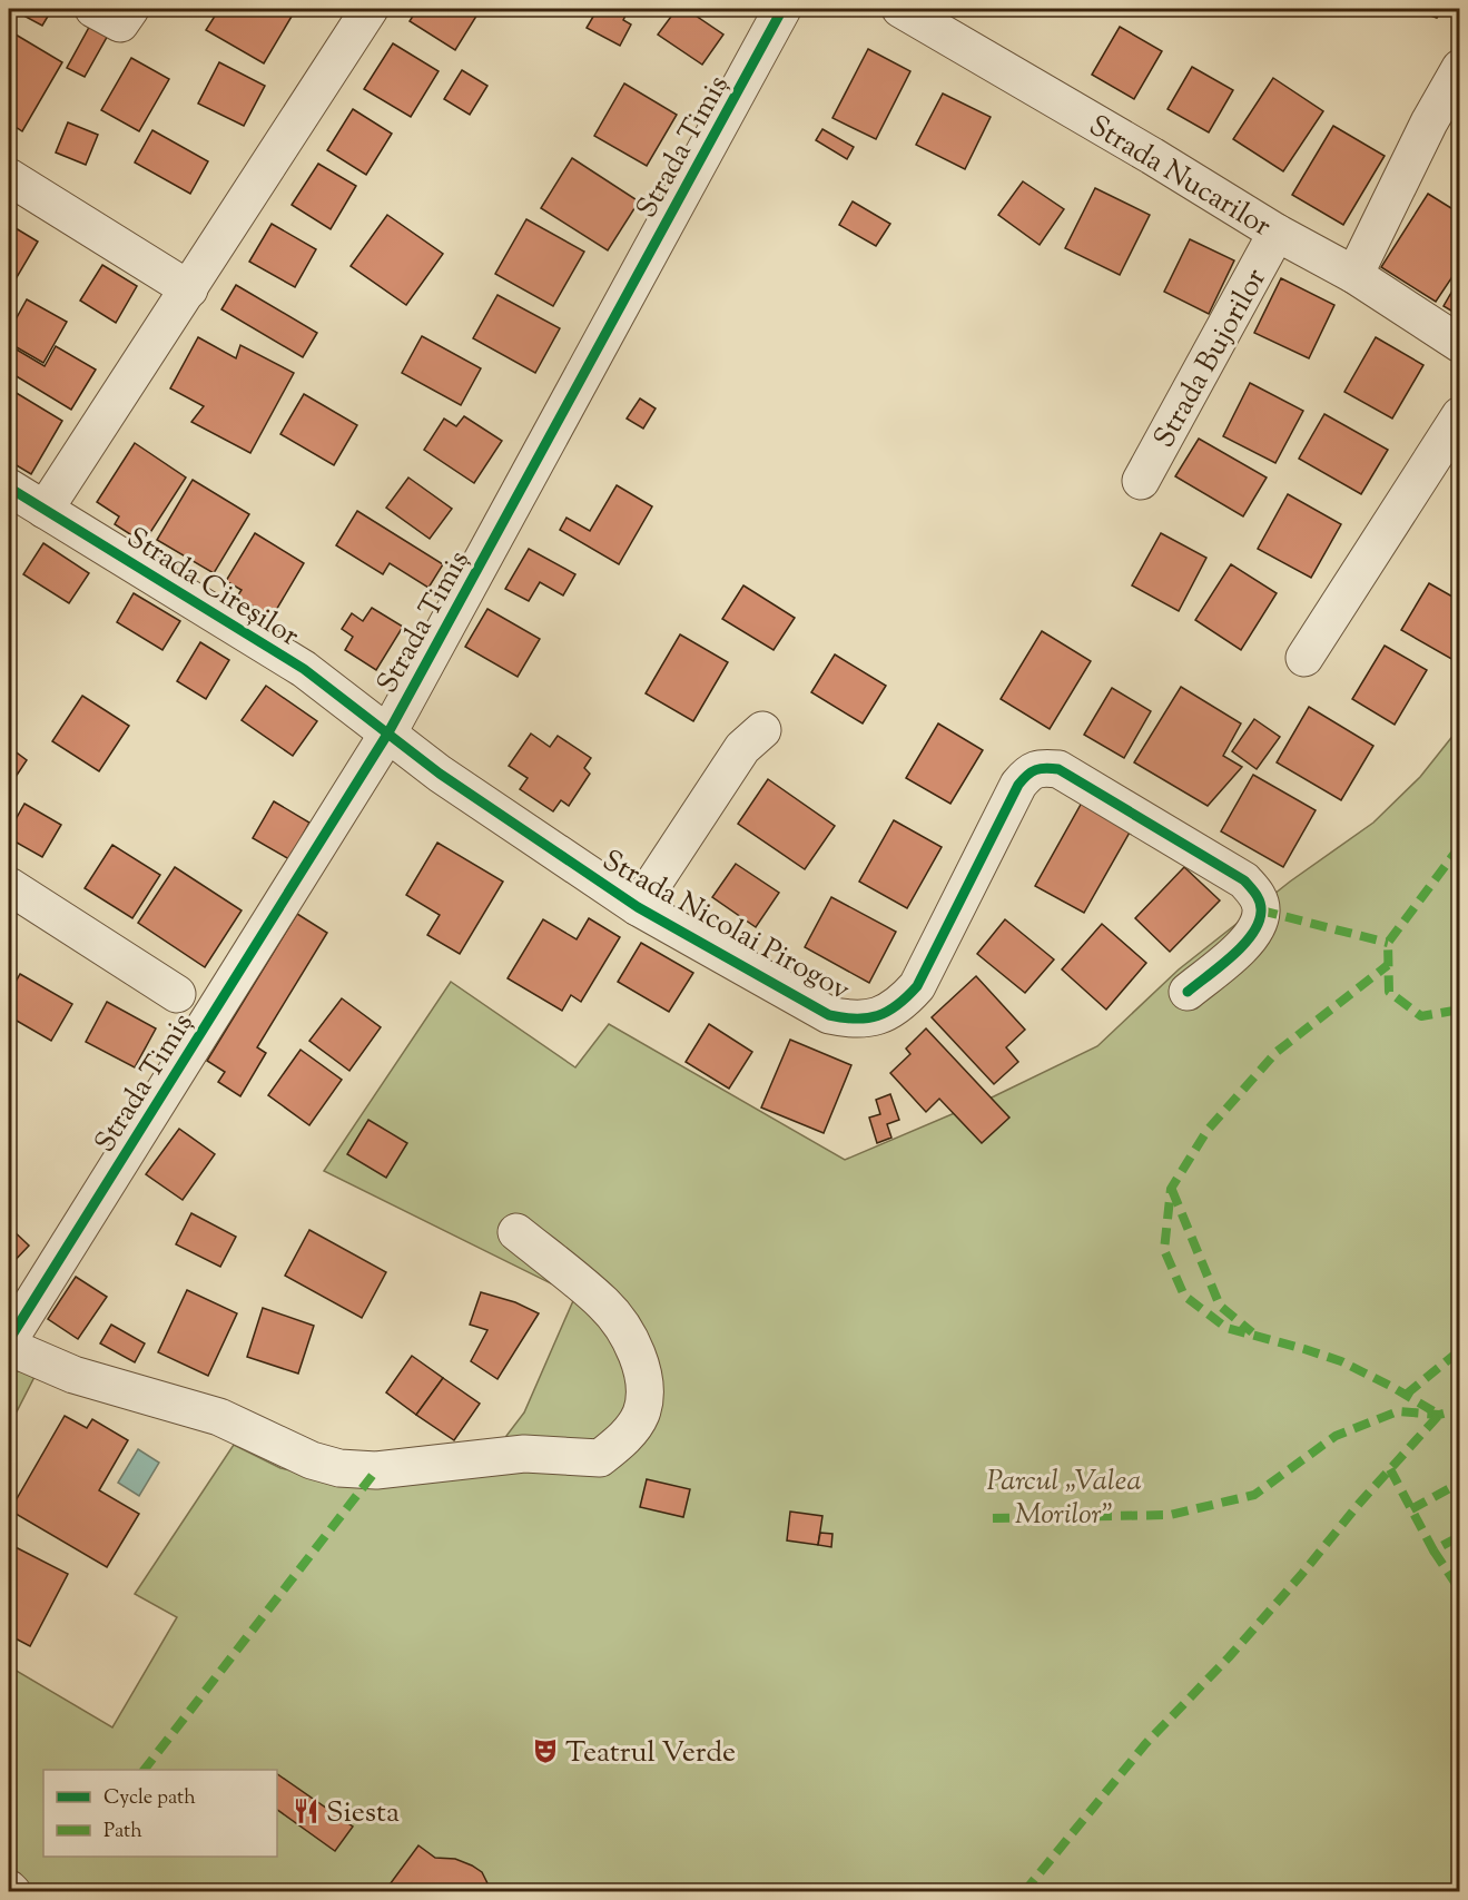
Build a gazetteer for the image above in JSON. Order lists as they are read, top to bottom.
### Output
{
  "streets": {
    "street": [
      "Strada Timiș",
      "Strada Nucarilor",
      "Strada Bujorilor",
      "Strada Cireșilor",
      "Strada Nicolai Pirogov"
    ]
  },
  "crossings": [
    ["Strada Timiș", "Strada Cireșilor"],
    ["Strada Timiș", "Strada Nicolai Pirogov"],
    ["Strada Nucarilor", "Strada Bujorilor"],
    ["Strada Cireșilor", "Strada Nicolai Pirogov"]
  ],
  "parks": ["Parcul „Valea Morilor”"],
  "places": {
    "theatre": ["Teatrul Verde"],
    "restaurant": ["Siesta"]
  },
  "legend": ["Cycle path", "Path"]
}
